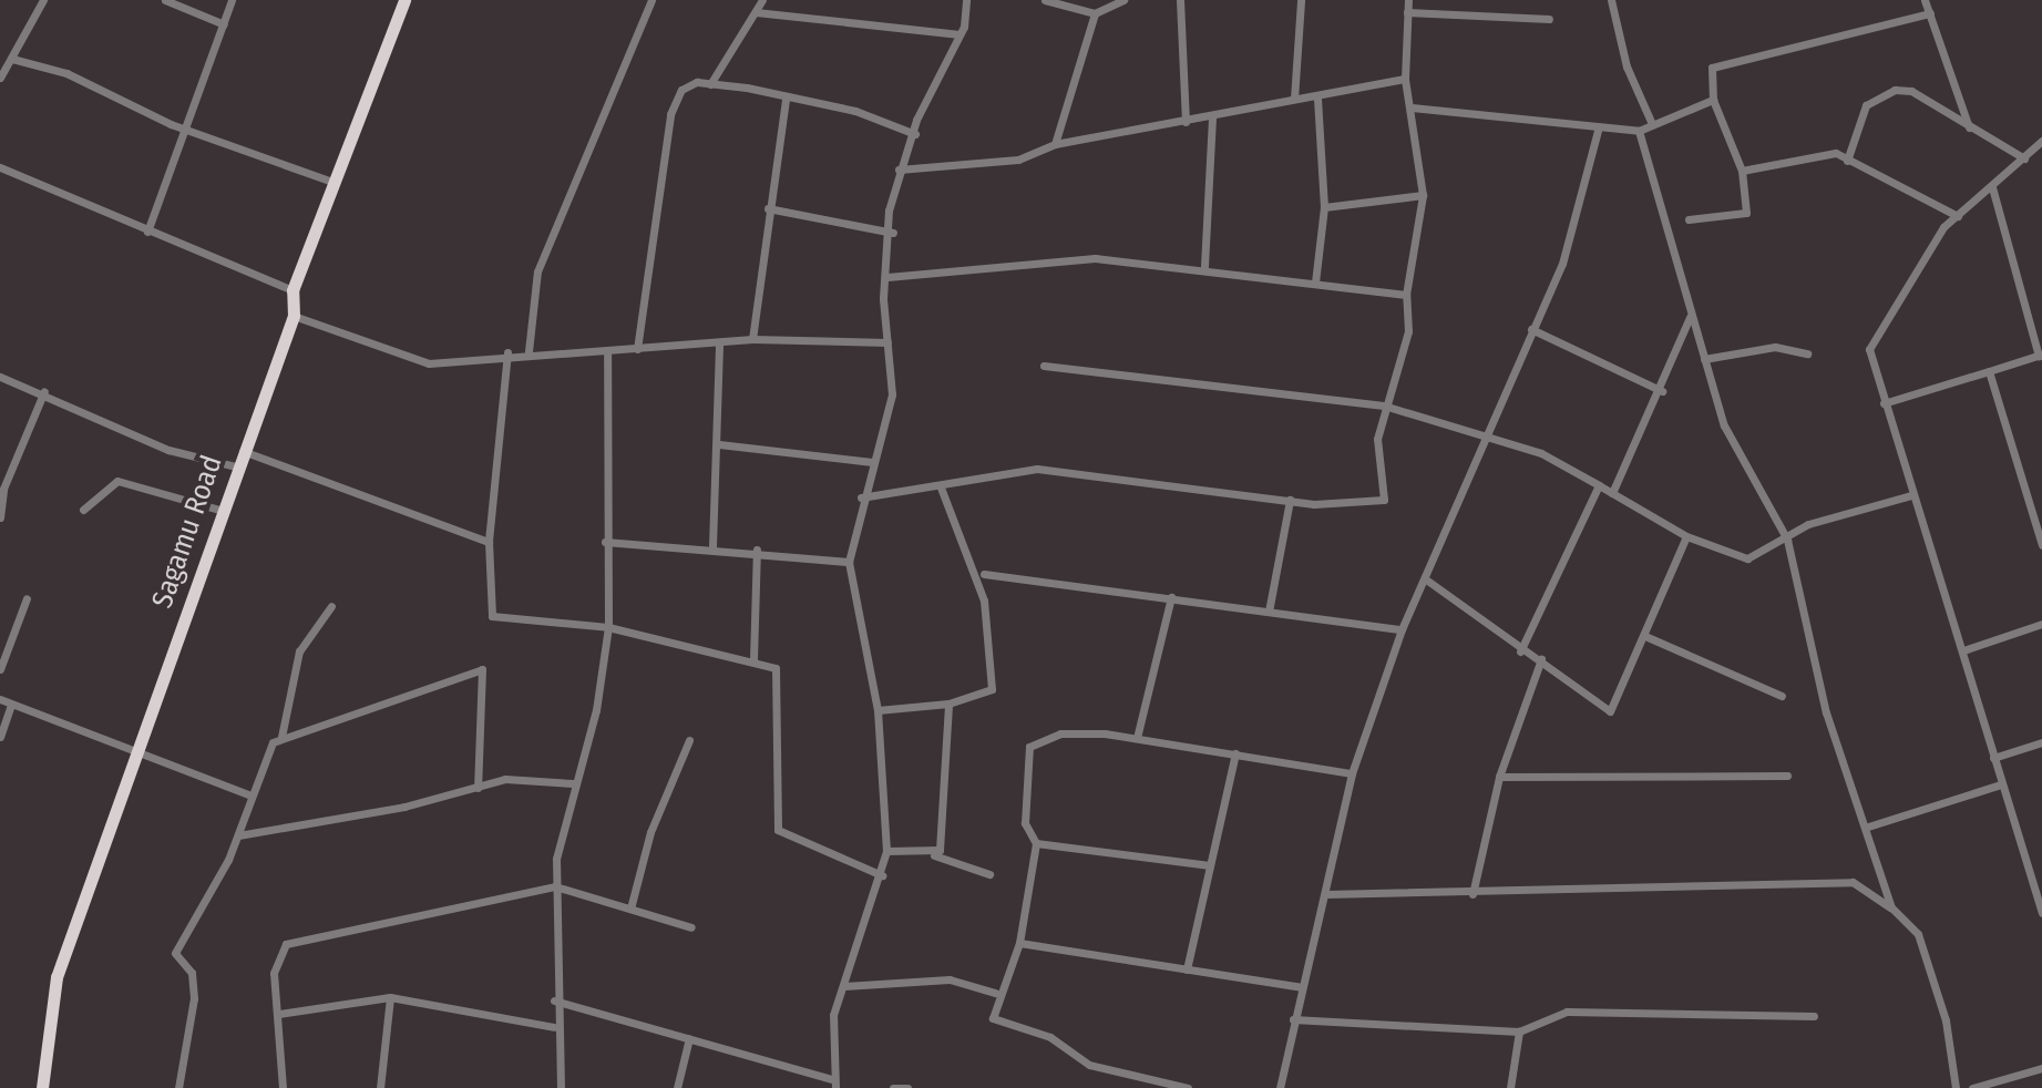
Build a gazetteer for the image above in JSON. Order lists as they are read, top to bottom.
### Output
{
  "streets": {
    "highway": ["Sagamu Road"]
  }
}
